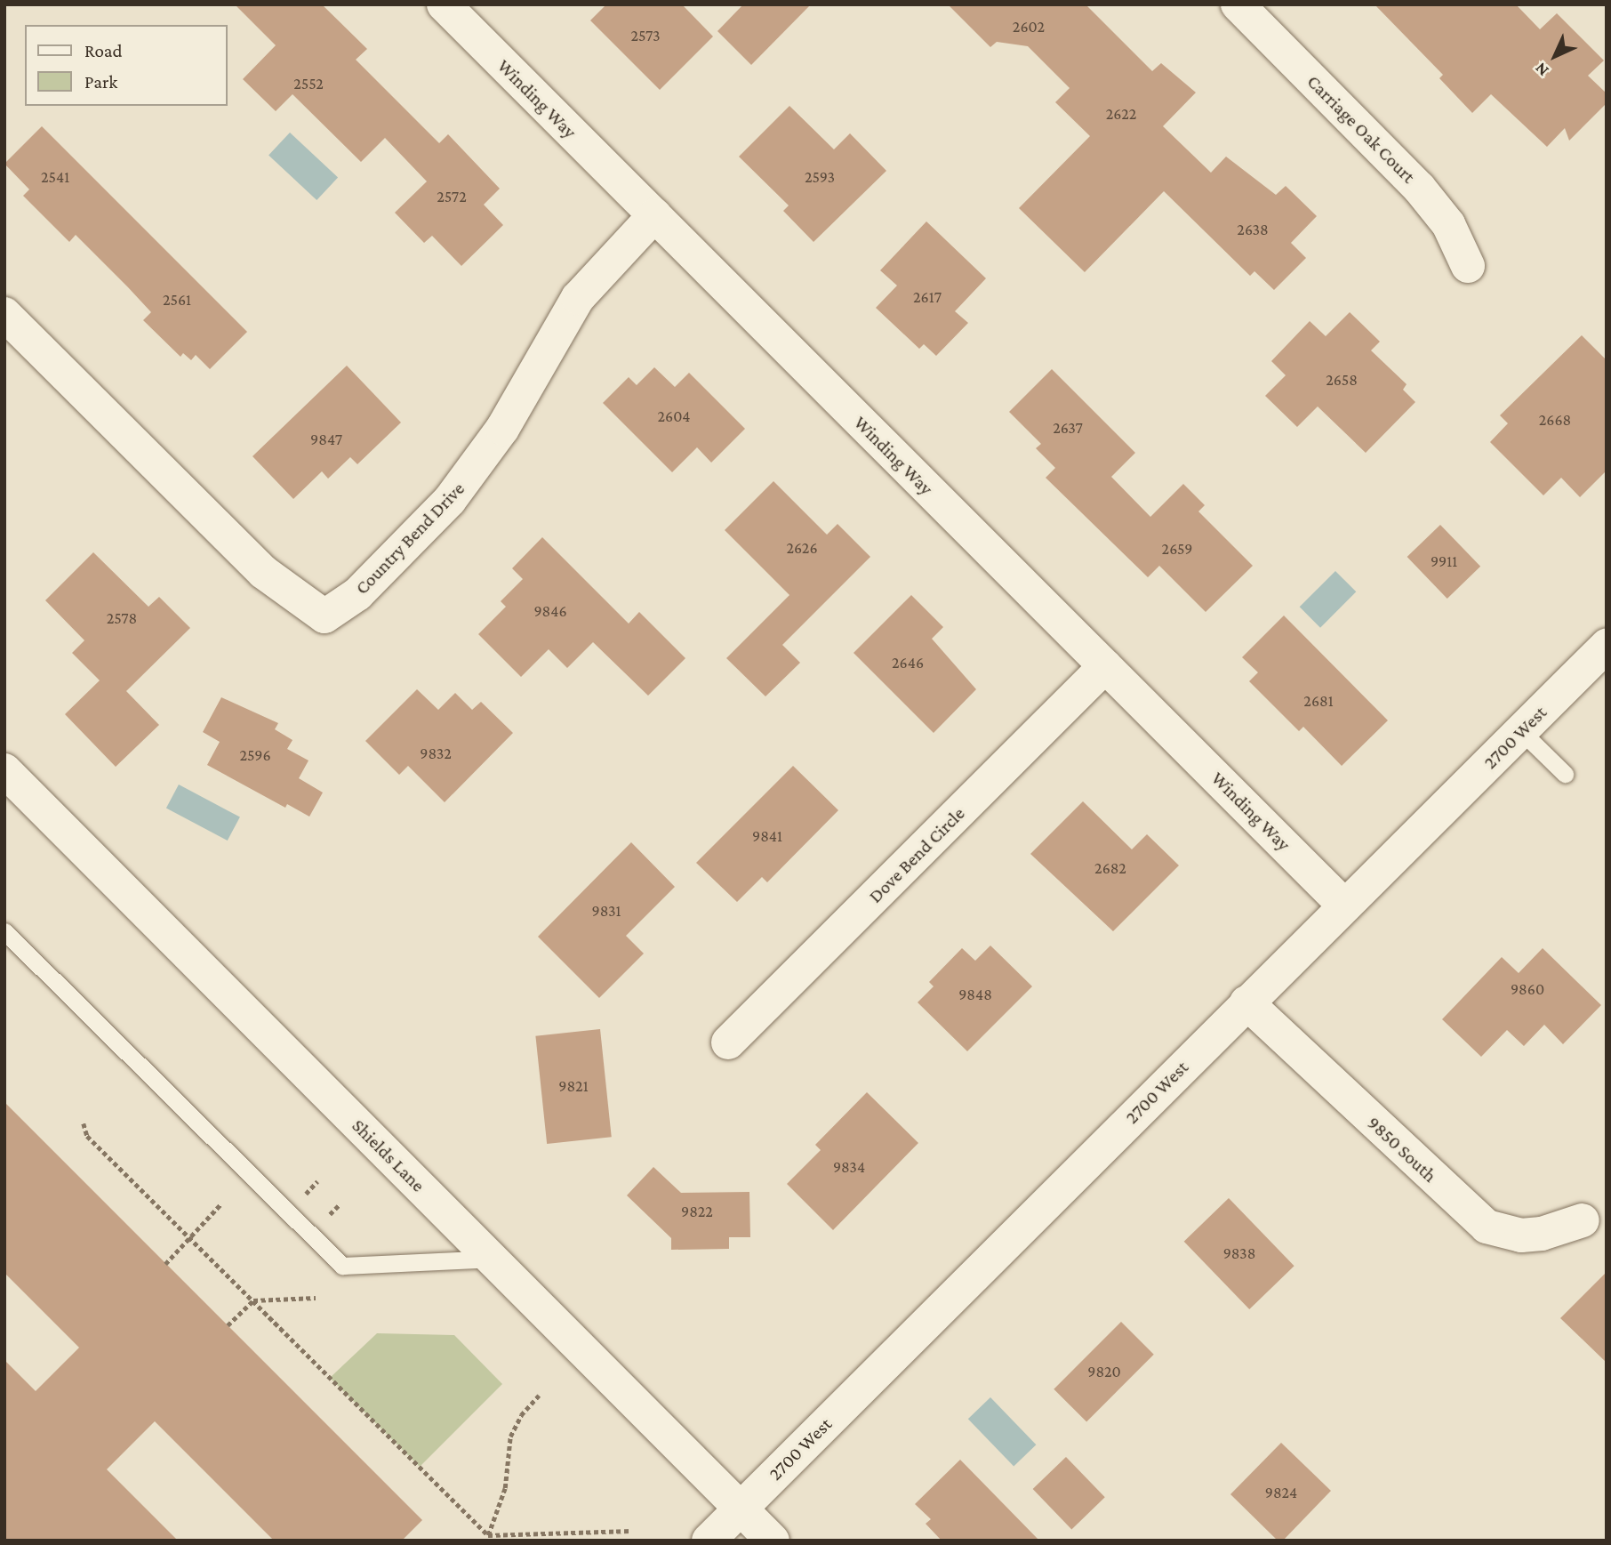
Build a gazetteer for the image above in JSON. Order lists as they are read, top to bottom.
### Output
{
  "streets": {
    "street": [
      "Winding Way",
      "Carriage Oak Court",
      "Country Bend Drive",
      "2700 West",
      "Dove Bend Circle",
      "9850 South",
      "Shields Lane"
    ]
  },
  "crossings": [
    ["Winding Way", "Country Bend Drive"],
    ["Winding Way", "2700 West"],
    ["Winding Way", "Dove Bend Circle"],
    ["2700 West", "9850 South"],
    ["2700 West", "Shields Lane"]
  ],
  "house_numbers": [
    "2602",
    "2573",
    "2552",
    "2622",
    "2541",
    "2593",
    "2572",
    "2638",
    "2617",
    "2561",
    "2658",
    "2604",
    "2668",
    "2637",
    "9847",
    "2626",
    "2659",
    "9911",
    "9846",
    "2578",
    "2646",
    "2681",
    "9832",
    "2596",
    "9841",
    "2682",
    "9831",
    "9860",
    "9848",
    "9821",
    "9834",
    "9822",
    "9838",
    "9820",
    "9824"
  ],
  "legend": ["Road", "Park"],
  "north": "bottom left"
}
